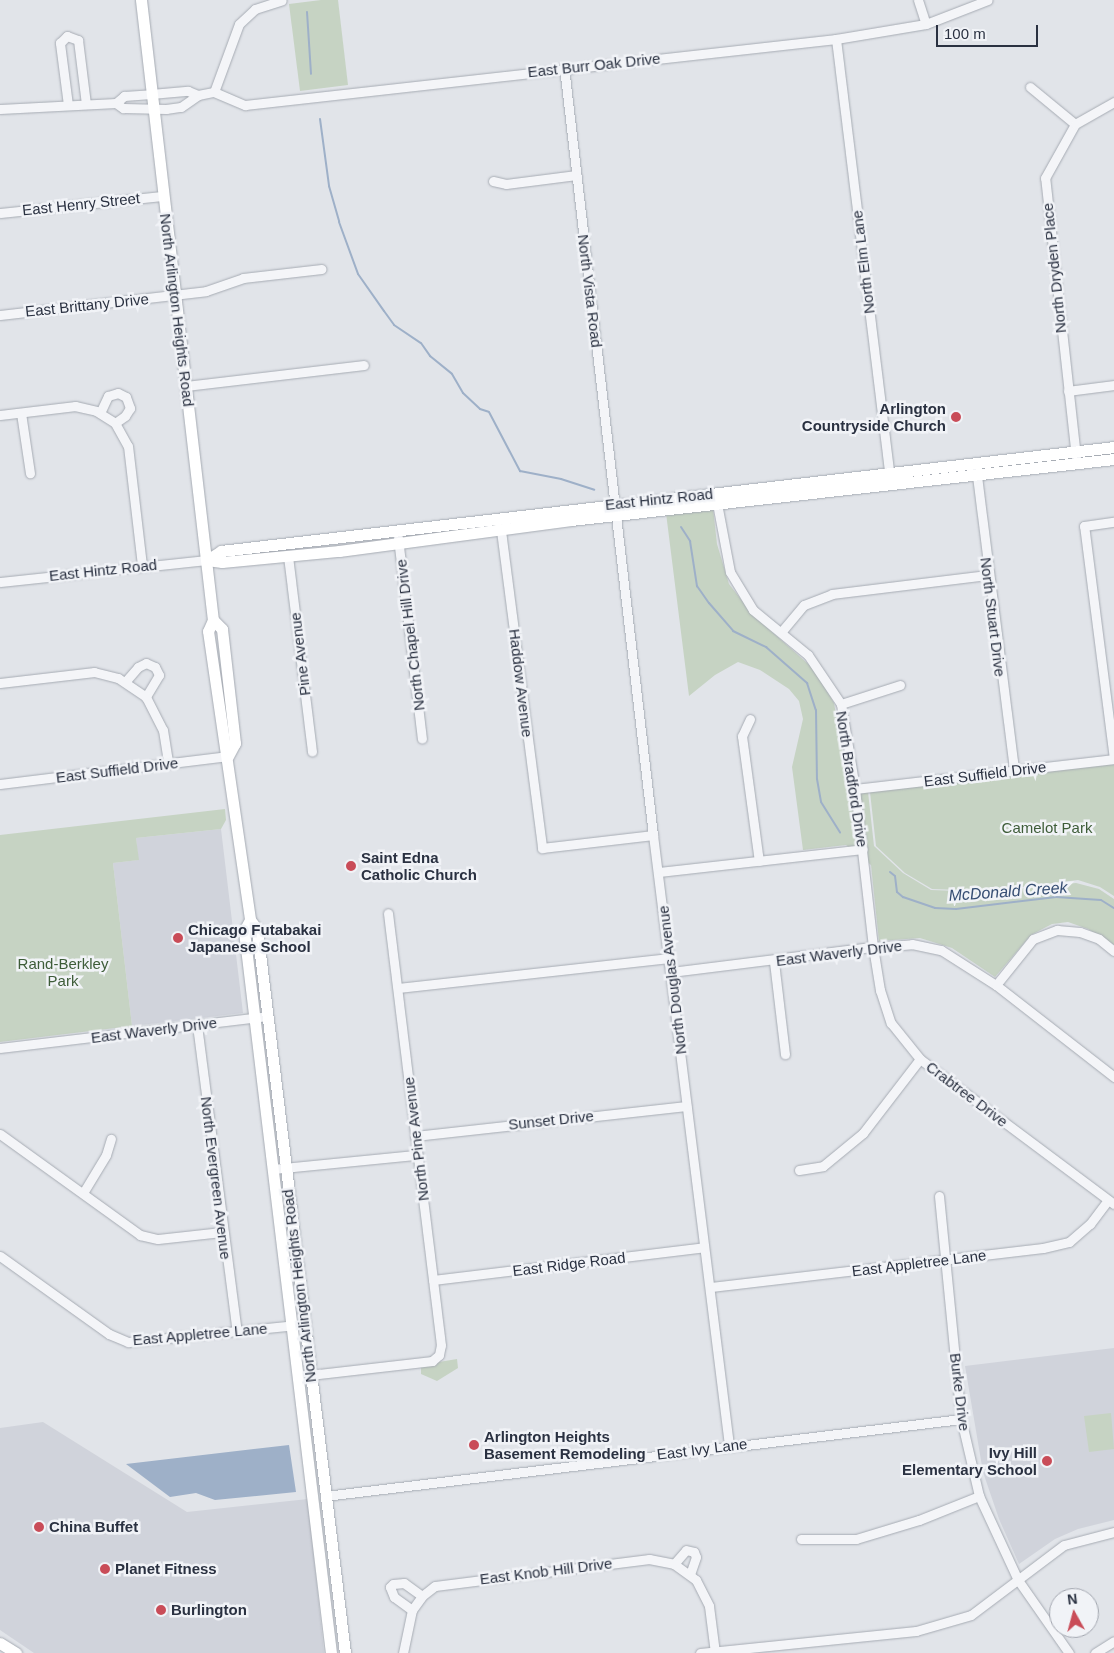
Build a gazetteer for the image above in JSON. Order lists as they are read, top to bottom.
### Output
{
  "streets": {
    "main road": ["North Arlington Heights Road", "East Hintz Road"],
    "street": [
      "East Burr Oak Drive",
      "East Henry Street",
      "North Elm Lane",
      "North Dryden Place",
      "North Vista Road",
      "East Brittany Drive",
      "North Stuart Drive",
      "North Chapel Hill Drive",
      "Pine Avenue",
      "Haddow Avenue",
      "East Suffield Drive",
      "North Bradford Drive",
      "East Waverly Drive",
      "North Douglas Avenue",
      "Crabtree Drive",
      "Sunset Drive",
      "North Pine Avenue",
      "North Evergreen Avenue",
      "East Appletree Lane",
      "East Ridge Road",
      "Burke Drive",
      "East Ivy Lane",
      "East Knob Hill Drive"
    ]
  },
  "crossings": [
    ["East Burr Oak Drive", "North Elm Lane"],
    ["East Burr Oak Drive", "North Vista Road"],
    ["East Henry Street", "North Arlington Heights Road"],
    ["North Elm Lane", "East Hintz Road"],
    ["North Dryden Place", "East Hintz Road"],
    ["North Vista Road", "East Hintz Road"],
    ["North Vista Road", "North Douglas Avenue"],
    ["East Brittany Drive", "North Arlington Heights Road"],
    ["North Arlington Heights Road", "East Hintz Road"],
    ["North Arlington Heights Road", "East Suffield Drive"],
    ["North Arlington Heights Road", "East Waverly Drive"],
    ["North Arlington Heights Road", "North Pine Avenue"],
    ["North Arlington Heights Road", "East Appletree Lane"],
    ["North Arlington Heights Road", "East Ivy Lane"],
    ["East Hintz Road", "North Stuart Drive"],
    ["East Hintz Road", "North Chapel Hill Drive"],
    ["East Hintz Road", "Pine Avenue"],
    ["East Hintz Road", "Haddow Avenue"],
    ["East Hintz Road", "North Bradford Drive"],
    ["East Hintz Road", "North Douglas Avenue"],
    ["North Stuart Drive", "East Suffield Drive"],
    ["Haddow Avenue", "North Douglas Avenue"],
    ["East Suffield Drive", "North Bradford Drive"],
    ["North Bradford Drive", "East Waverly Drive"],
    ["North Bradford Drive", "Crabtree Drive"],
    ["East Waverly Drive", "North Douglas Avenue"],
    ["East Waverly Drive", "Crabtree Drive"],
    ["East Waverly Drive", "North Evergreen Avenue"],
    ["North Douglas Avenue", "Sunset Drive"],
    ["North Douglas Avenue", "East Appletree Lane"],
    ["North Douglas Avenue", "East Ridge Road"],
    ["North Douglas Avenue", "East Ivy Lane"],
    ["Crabtree Drive", "East Appletree Lane"],
    ["Sunset Drive", "North Pine Avenue"],
    ["North Pine Avenue", "East Ridge Road"],
    ["North Evergreen Avenue", "East Appletree Lane"],
    ["East Appletree Lane", "Burke Drive"],
    ["Burke Drive", "East Ivy Lane"]
  ],
  "water": ["McDonald Creek"],
  "parks": ["Camelot Park", "Rand-Berkley Park"],
  "places": [
    "Arlington Countryside Church",
    "Saint Edna Catholic Church",
    "Chicago Futabakai Japanese School",
    "Arlington Heights Basement Remodeling",
    "Ivy Hill Elementary School",
    "China Buffet",
    "Planet Fitness",
    "Burlington"
  ],
  "scale_bar": "100 m",
  "north": "top"
}
